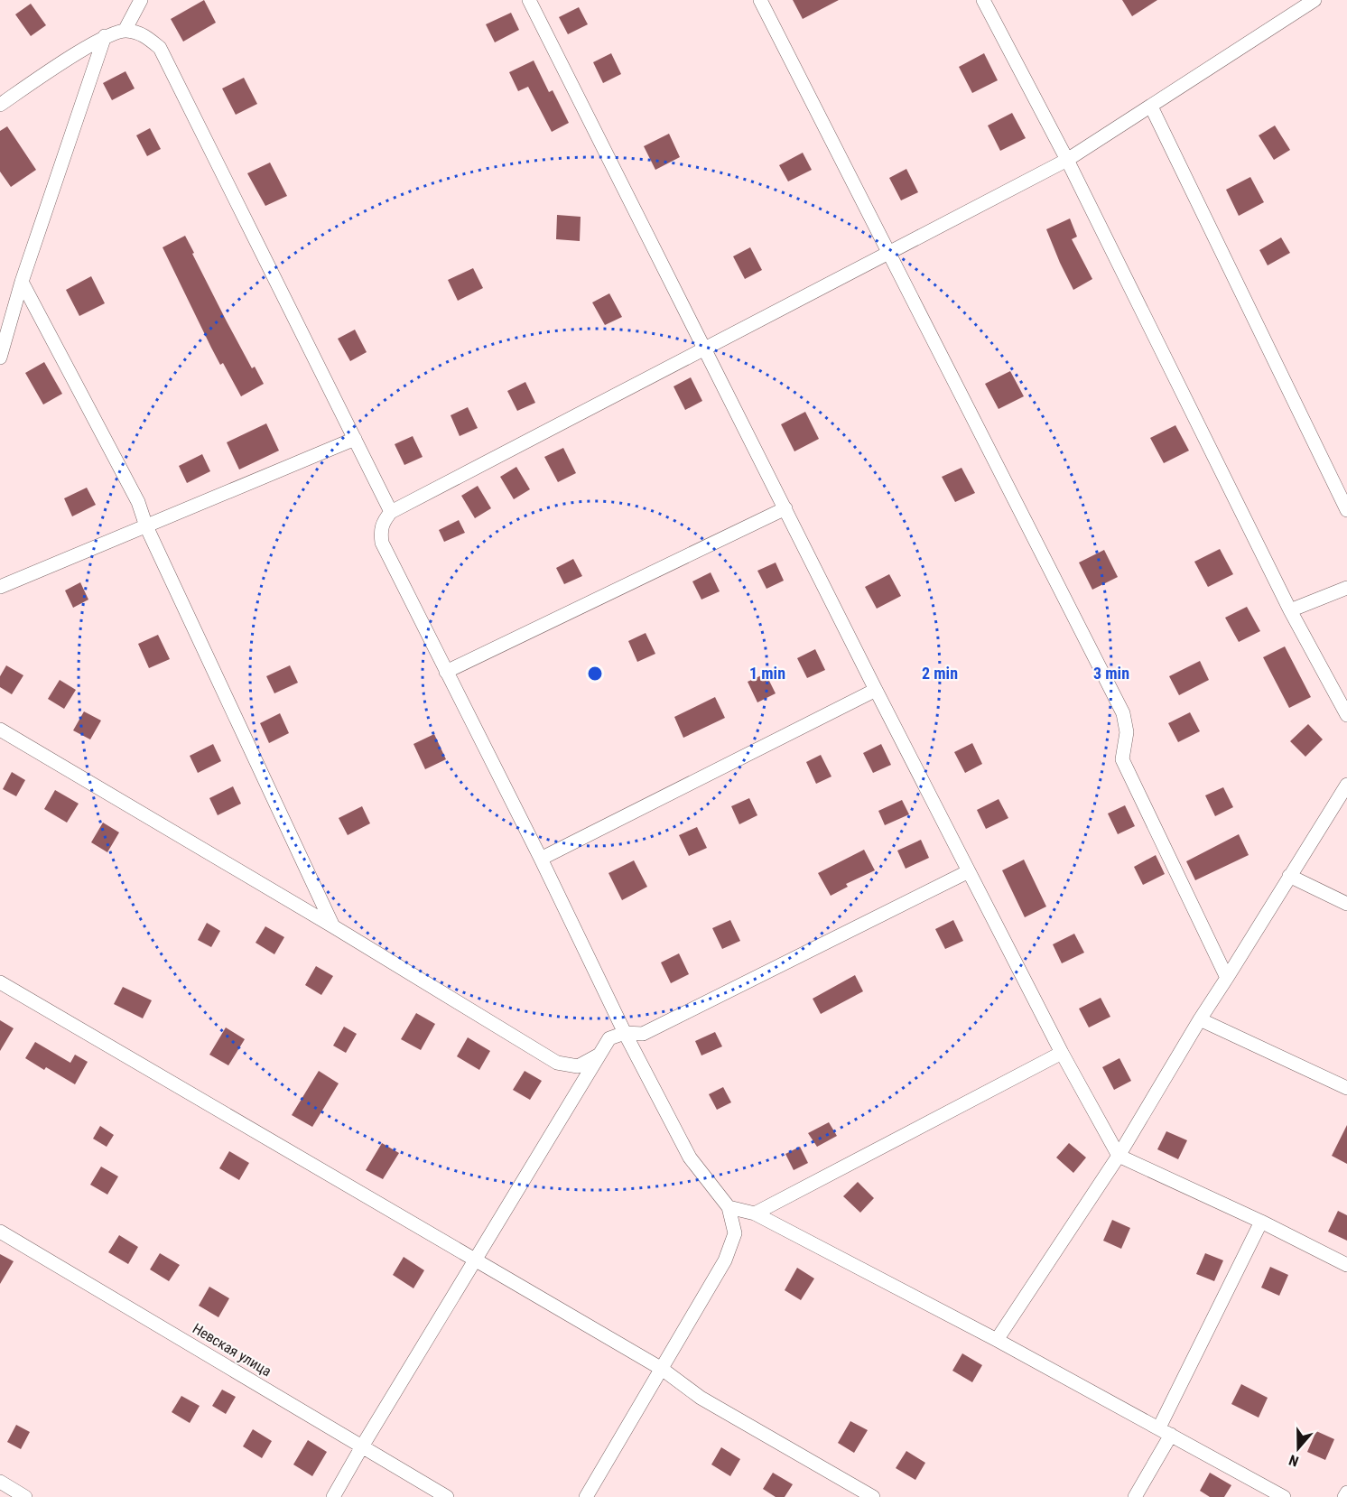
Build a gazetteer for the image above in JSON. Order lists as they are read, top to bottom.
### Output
{
  "streets": {
    "street": ["Невская улица"]
  },
  "north": "bottom",
  "rings": ["1 min", "2 min", "3 min"]
}
